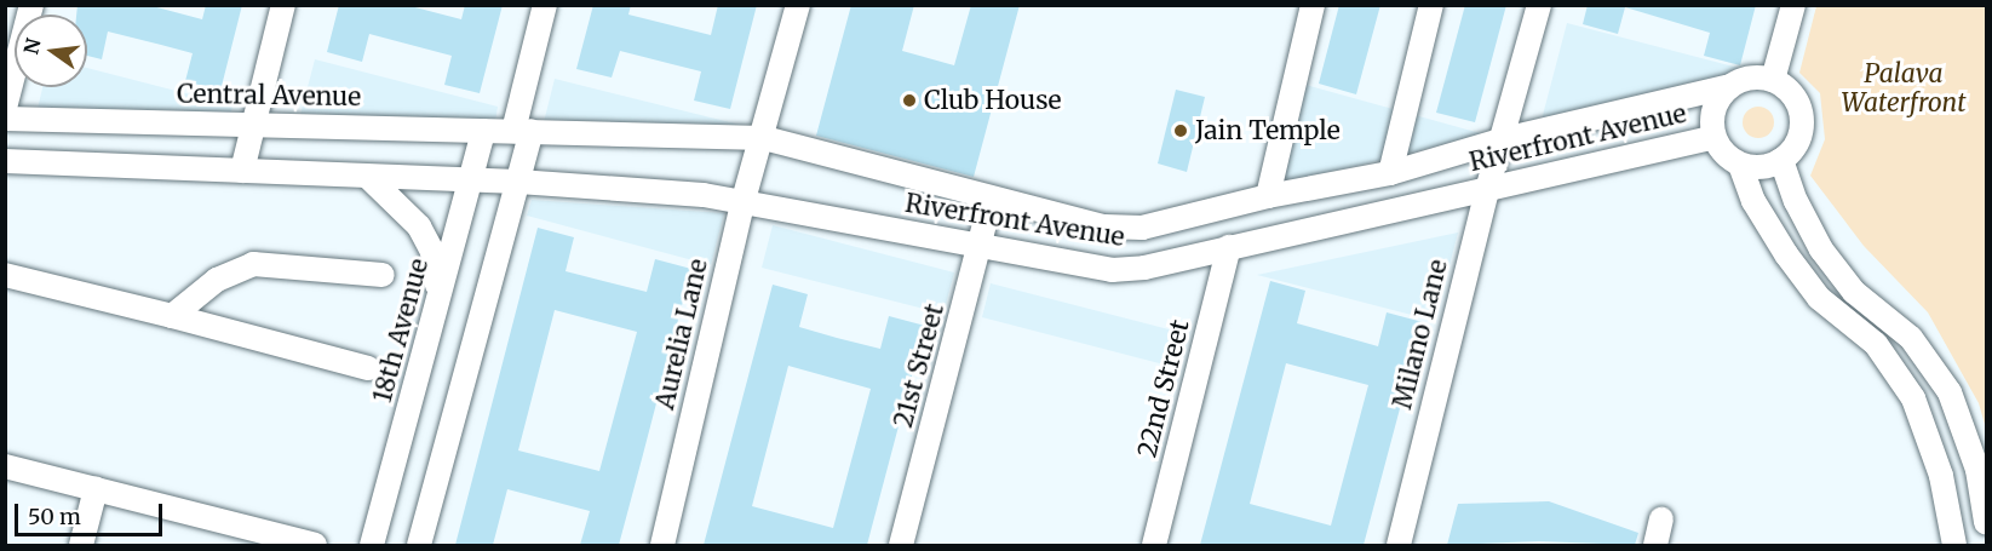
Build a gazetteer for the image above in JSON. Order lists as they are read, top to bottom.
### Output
{
  "streets": {
    "street": [
      "Central Avenue",
      "Riverfront Avenue",
      "18th Avenue",
      "Aurelia Lane",
      "Milano Lane",
      "21st Street",
      "22nd Street"
    ]
  },
  "crossings": [
    ["Central Avenue", "Riverfront Avenue"],
    ["Central Avenue", "18th Avenue"],
    ["Riverfront Avenue", "18th Avenue"],
    ["Riverfront Avenue", "Aurelia Lane"],
    ["Riverfront Avenue", "Milano Lane"],
    ["Riverfront Avenue", "21st Street"],
    ["Riverfront Avenue", "22nd Street"]
  ],
  "parks": ["Palava Waterfront"],
  "places": ["Club House", "Jain Temple"],
  "scale_bar": "50 m",
  "north": "left"
}
